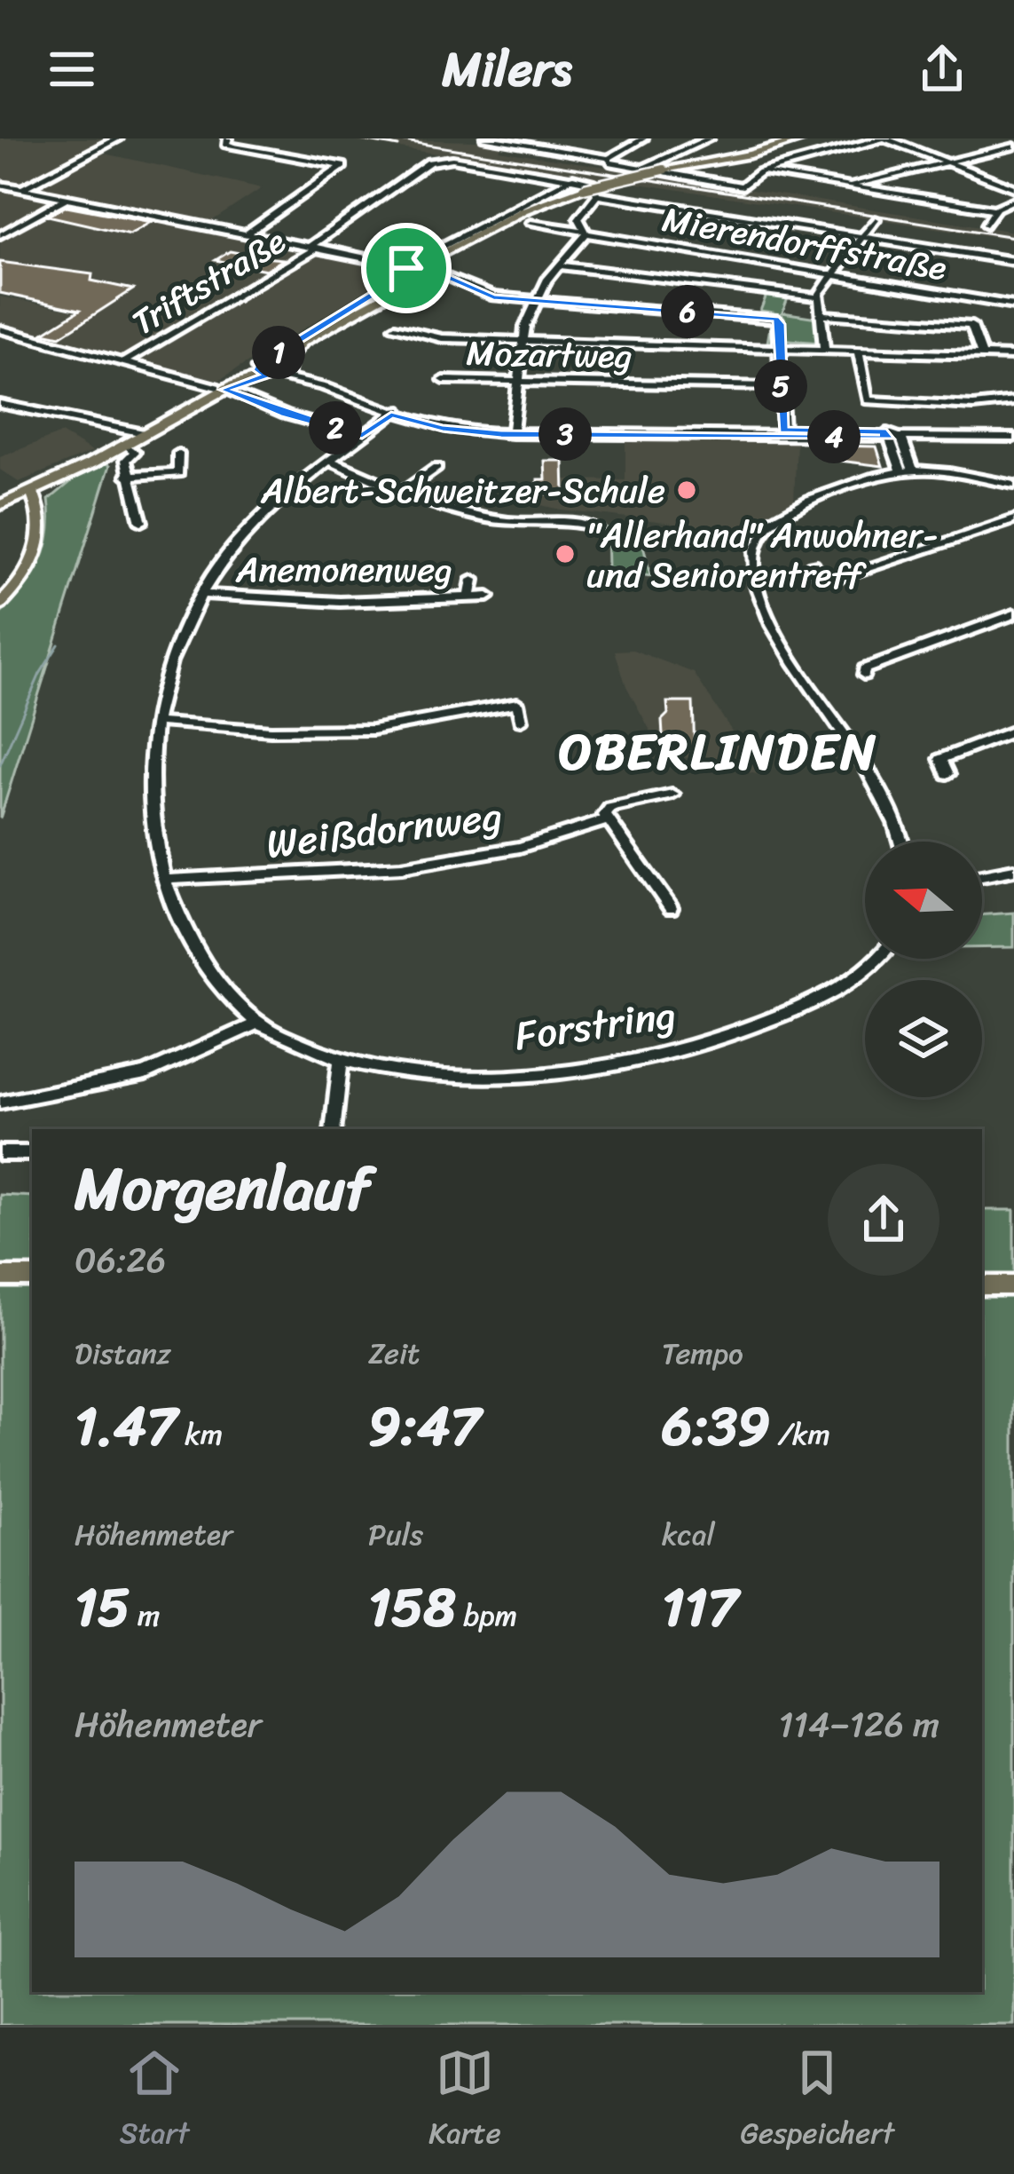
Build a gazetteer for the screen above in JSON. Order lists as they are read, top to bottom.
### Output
{
  "streets": {
    "street": [
      "Mierendorffstraße",
      "Triftstraße",
      "Mozartweg",
      "Anemonenweg",
      "Weißdornweg",
      "Forstring"
    ]
  },
  "crossings": [
    ["Anemonenweg", "Forstring"],
    ["Weißdornweg", "Forstring"]
  ],
  "districts": ["OBERLINDEN"],
  "places": ["Albert-Schweitzer-Schule", "\"Allerhand\" Anwohner- und Seniorentreff"],
  "north": "left",
  "page": {
    "header": "Milers",
    "pins": [
      "6",
      "1",
      "5",
      "2",
      "3",
      "4"
    ],
    "heading": ["Morgenlauf", "06:26"],
    "stats": [
      ["Distanz", "1.47 km"],
      ["Zeit", "9:47"],
      ["Tempo", "6:39 /km"],
      ["Höhenmeter", "15 m"],
      ["Puls", "158 bpm"],
      ["kcal", "117"]
    ],
    "chart": ["Höhenmeter", "114–126 m"],
    "tabs": ["Start", "Karte", "Gespeichert"]
  }
}
